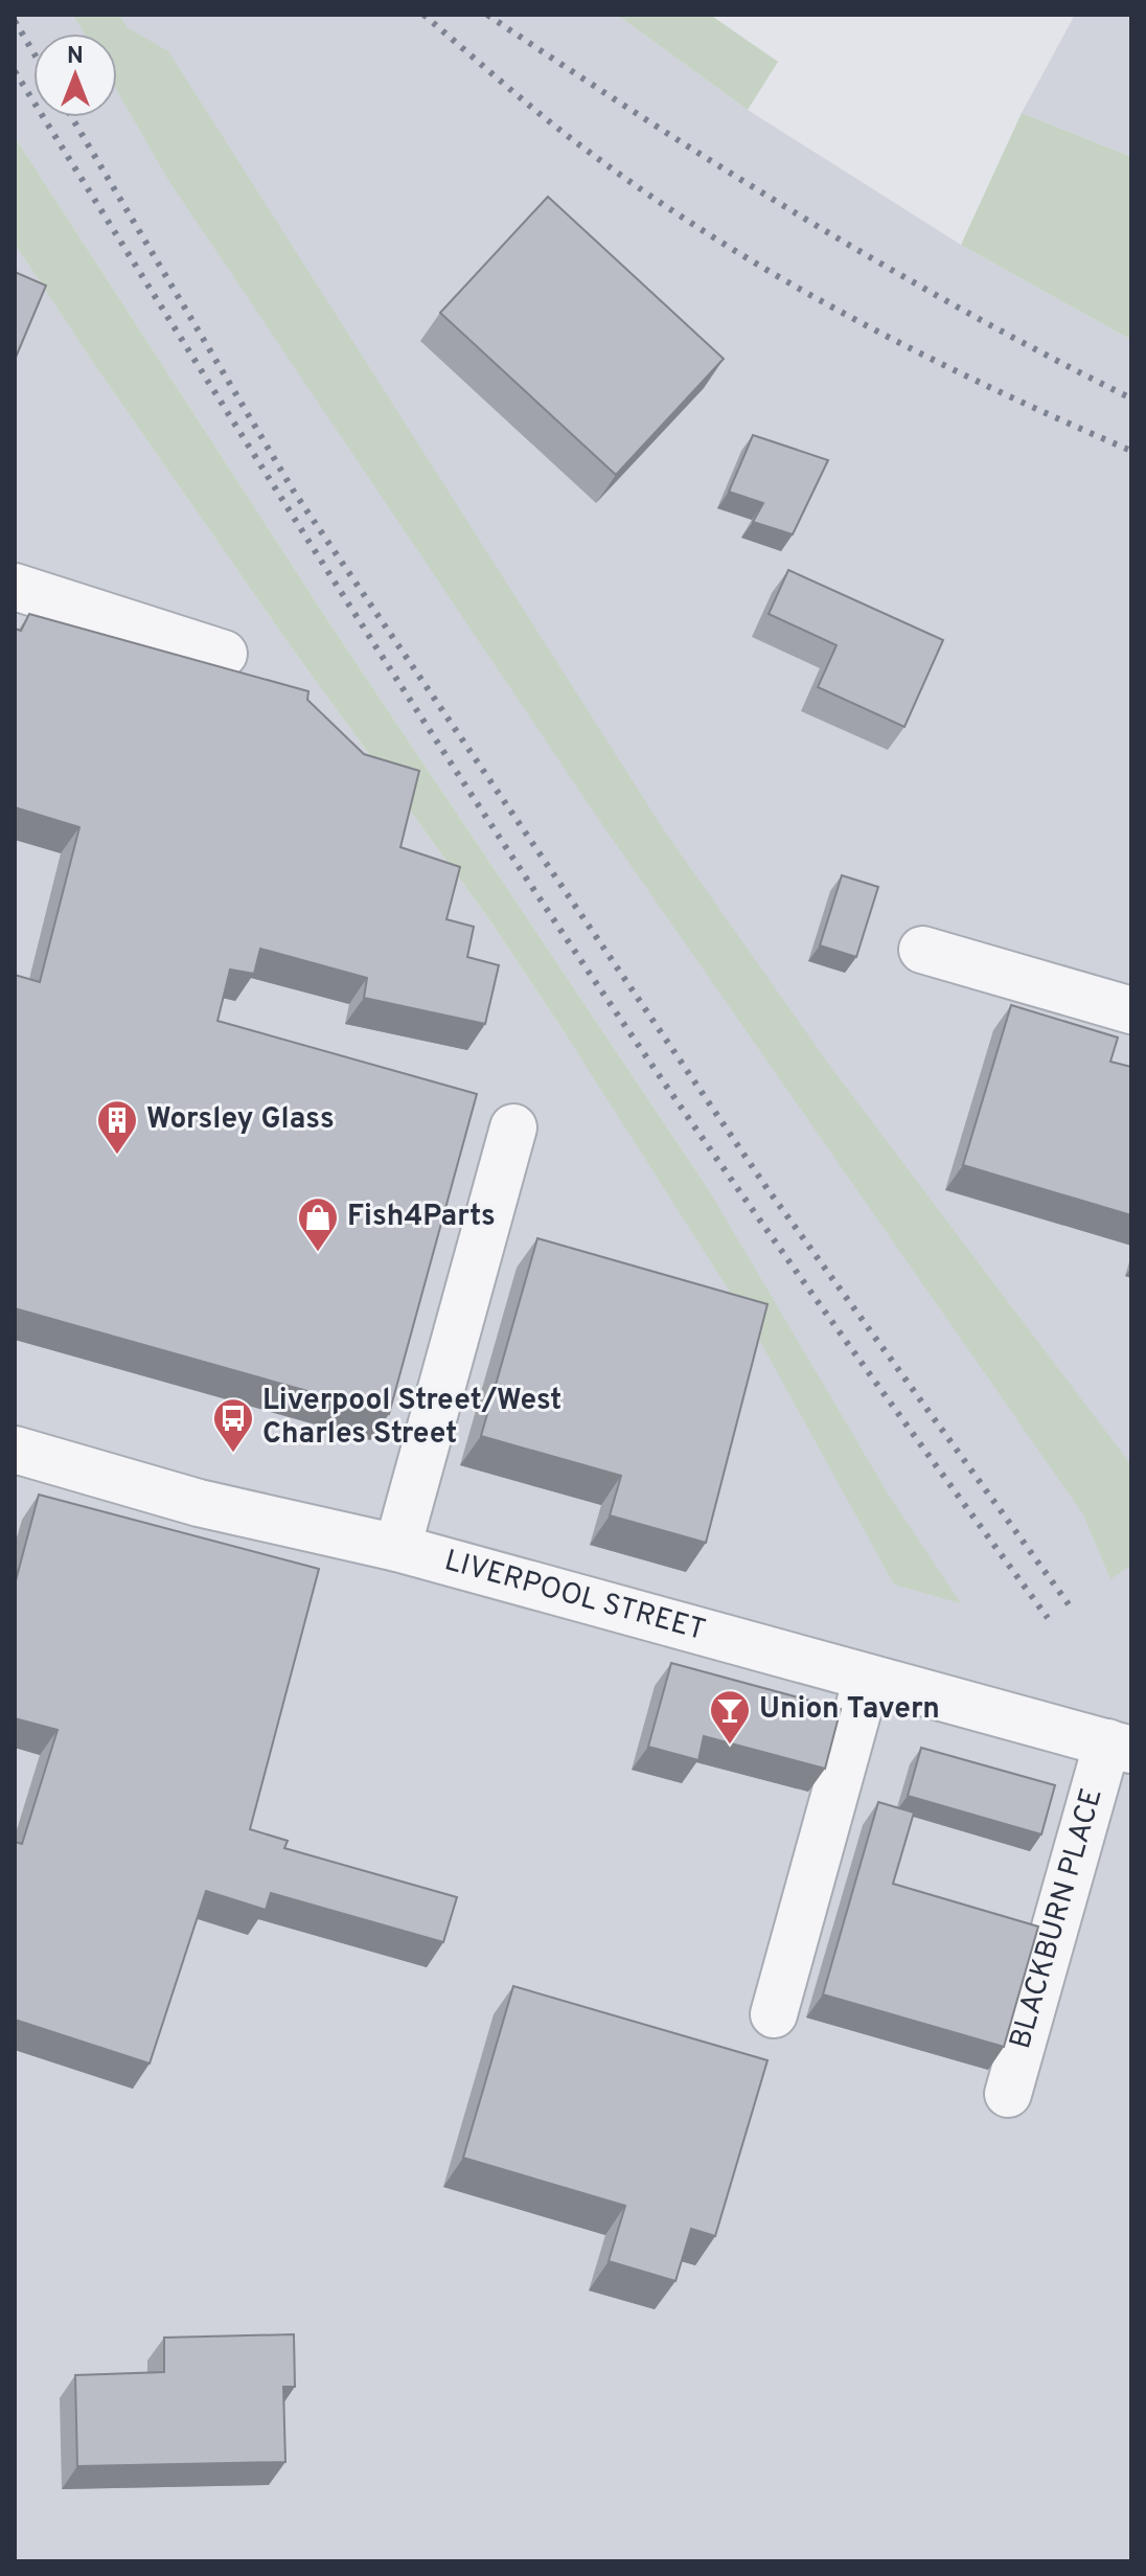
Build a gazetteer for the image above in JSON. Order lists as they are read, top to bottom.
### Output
{
  "streets": {
    "street": ["LIVERPOOL STREET", "BLACKBURN PLACE"]
  },
  "crossings": [
    ["LIVERPOOL STREET", "BLACKBURN PLACE"]
  ],
  "places": {
    "building": ["Worsley Glass"],
    "shop": ["Fish4Parts"],
    "bus stop": ["Liverpool Street/West Charles Street"],
    "bar": ["Union Tavern"]
  },
  "north": "top"
}
